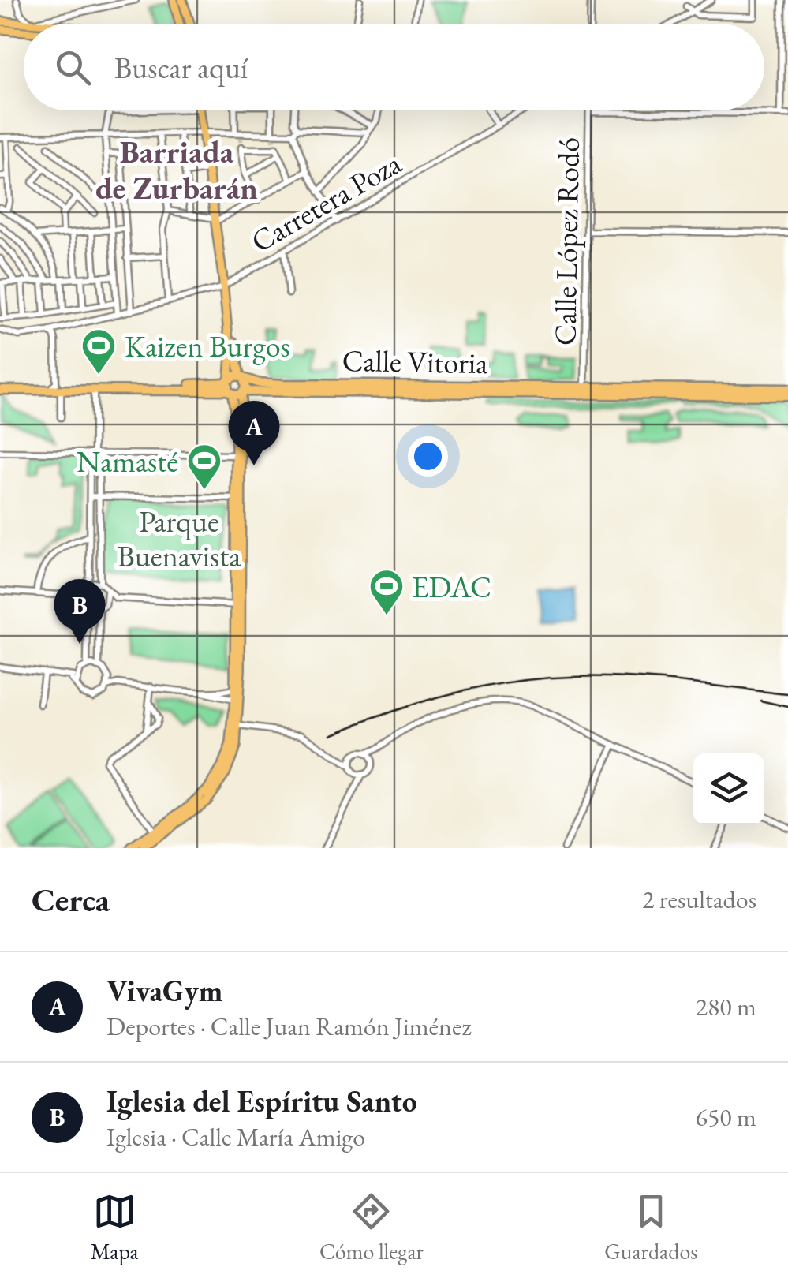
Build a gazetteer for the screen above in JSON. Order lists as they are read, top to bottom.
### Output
{
  "streets": {
    "highway": ["Calle Vitoria"],
    "street": ["Carretera Poza", "Calle López Rodó"]
  },
  "crossings": [
    ["Calle López Rodó", "Calle Vitoria"]
  ],
  "districts": ["Barriada de Zurbarán"],
  "parks": ["Parque Buenavista"],
  "places": {
    "sports": ["Kaizen Burgos", "Namasté", "EDAC"]
  },
  "page": {
    "search": "Buscar aquí",
    "pins": ["A", "B"],
    "heading": ["Cerca", "2 resultados"],
    "list": [
      {
        "mark": "A",
        "name": "VivaGym",
        "note": "Deportes · Calle Juan Ramón Jiménez",
        "value": "280 m"
      },
      {
        "mark": "B",
        "name": "Iglesia del Espíritu Santo",
        "note": "Iglesia · Calle María Amigo",
        "value": "650 m"
      }
    ],
    "nav": ["Mapa", "Cómo llegar", "Guardados"]
  }
}
